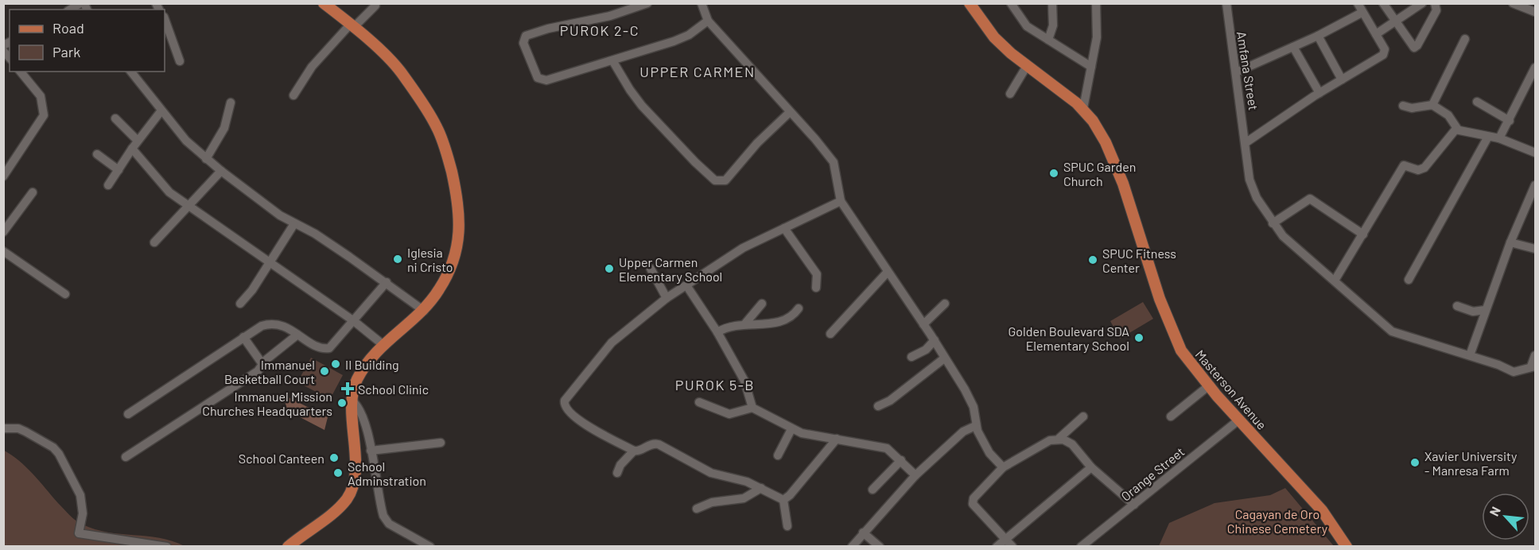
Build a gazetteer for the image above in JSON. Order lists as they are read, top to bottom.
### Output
{
  "streets": {
    "main road": ["Masterson Avenue"],
    "street": ["Amfana Street", "Orange Street"]
  },
  "crossings": [
    ["Masterson Avenue", "Orange Street"]
  ],
  "districts": ["PUROK 2-C", "UPPER CARMEN", "PUROK 5-B"],
  "parks": ["Cagayan de Oro Chinese Cemetery"],
  "places": {
    "other": [
      "SPUC Garden Church",
      "Iglesia ni Cristo",
      "SPUC Fitness Center",
      "Upper Carmen Elementary School",
      "Golden Boulevard SDA Elementary School",
      "II Building",
      "Immanuel Basketball Court",
      "Immanuel Mission Churches Headquarters",
      "School Canteen",
      "Xavier University - Manresa Farm",
      "School Adminstration"
    ],
    "health": ["School Clinic"]
  },
  "legend": ["Road", "Park"],
  "north": "top left"
}
